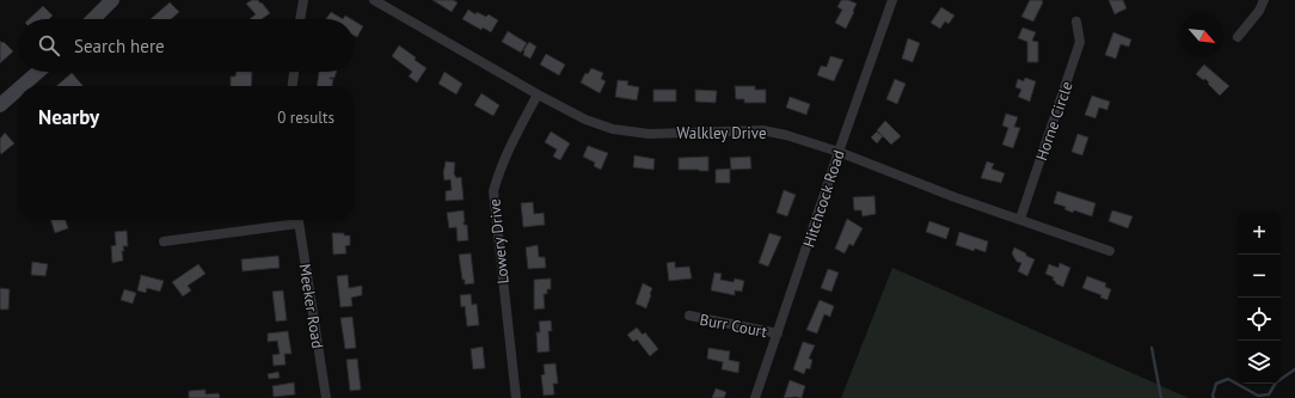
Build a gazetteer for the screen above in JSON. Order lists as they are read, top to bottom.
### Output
{
  "streets": {
    "street": [
      "Horne Circle",
      "Walkley Drive",
      "Hitchcock Road",
      "Lowery Drive",
      "Meeker Road",
      "Burr Court"
    ]
  },
  "crossings": [
    ["Horne Circle", "Walkley Drive"],
    ["Walkley Drive", "Hitchcock Road"],
    ["Walkley Drive", "Lowery Drive"],
    ["Hitchcock Road", "Burr Court"]
  ],
  "north": "bottom right",
  "page": {
    "search": "Search here",
    "heading": ["Nearby", "0 results"],
    "map_buttons": ["+", "−"]
  }
}
